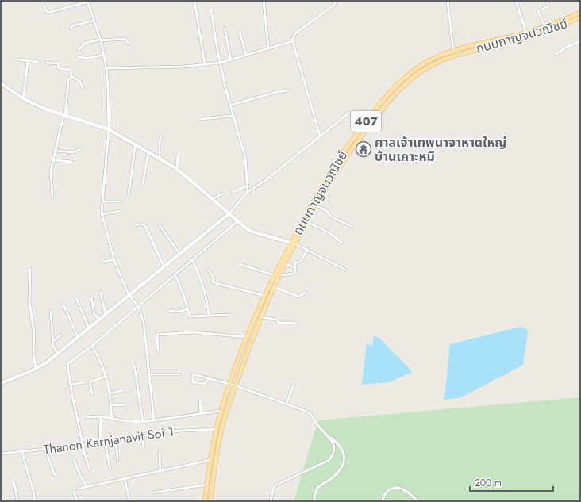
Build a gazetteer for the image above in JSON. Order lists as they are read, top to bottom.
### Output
{
  "streets": {
    "main road": ["ถนนกาญจนวณิชย์", "407"],
    "street": ["Thanon Karnjanavit Soi 1"]
  },
  "crossings": [
    ["ถนนกาญจนวณิชย์", "Thanon Karnjanavit Soi 1"]
  ],
  "places": {
    "temple": ["ศาลเจ้าเทพนาจาหาดใหญ่ บ้านเกาะหมี"]
  },
  "scale_bar": "200 m"
}
